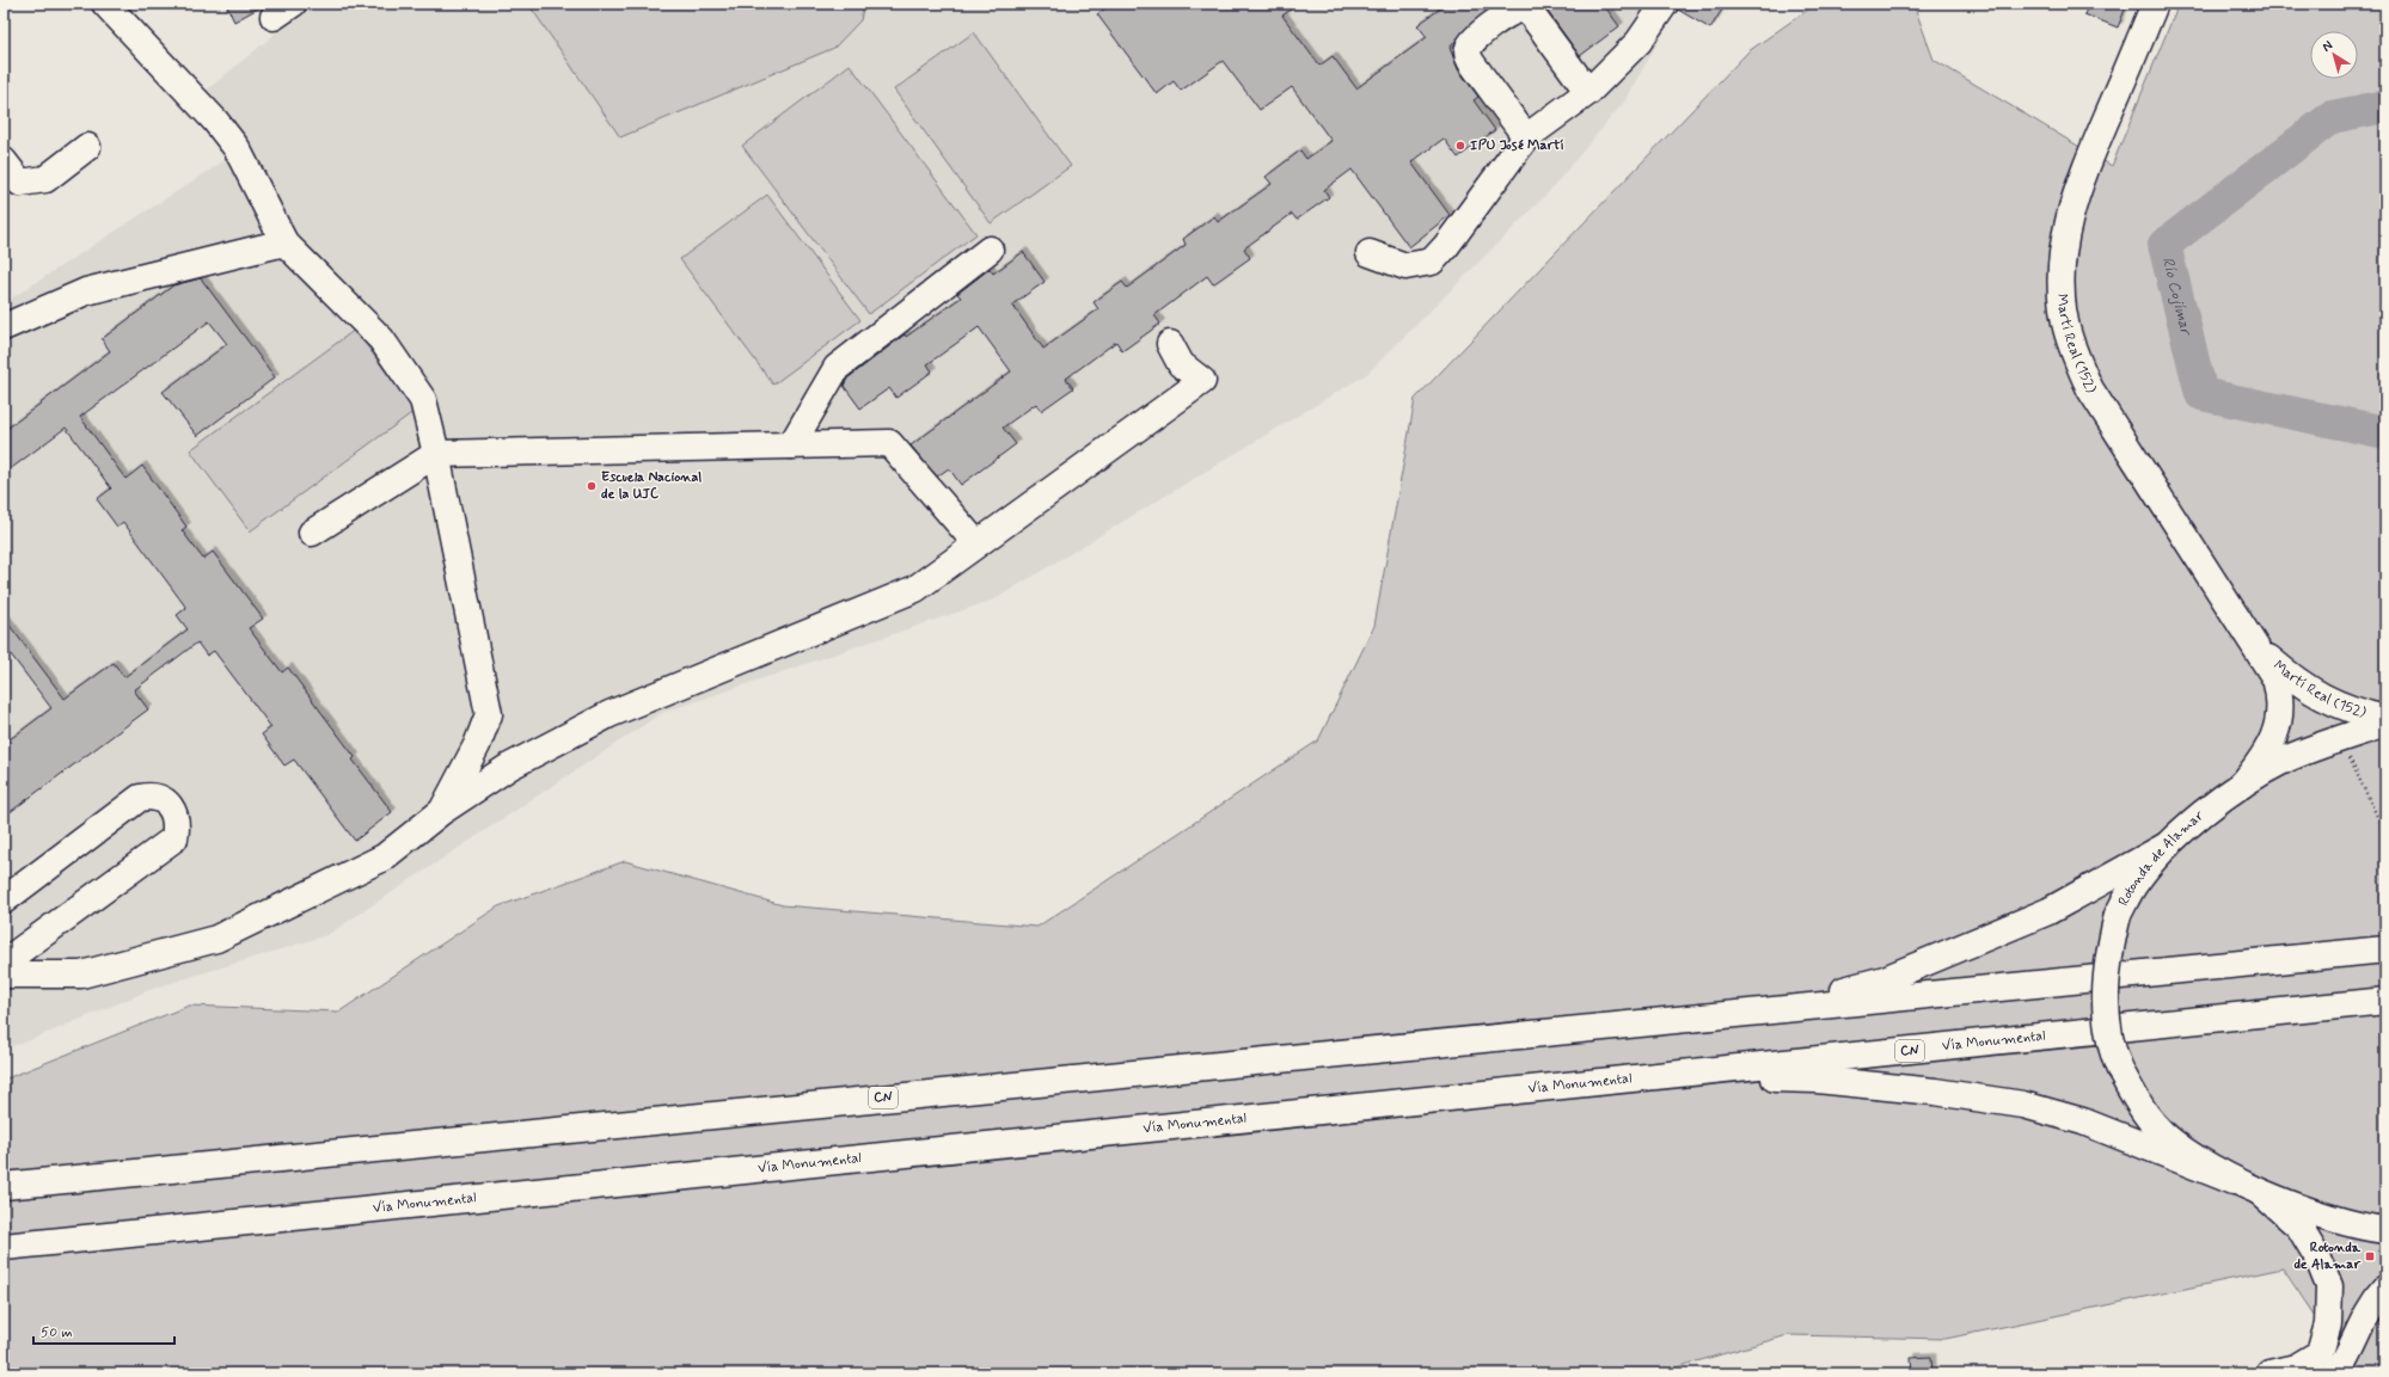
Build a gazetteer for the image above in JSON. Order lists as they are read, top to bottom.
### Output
{
  "streets": {
    "main road": [
      "Martí Real (152)",
      "Rotonda de Alamar",
      "Vía Monumental",
      "CN"
    ]
  },
  "crossings": [
    ["Martí Real (152)", "Rotonda de Alamar"]
  ],
  "water": ["Río Cojímar"],
  "places": {
    "other": ["IPU José Martí", "Escuela Nacional de la UJC"],
    "transit": ["Rotonda de Alamar"]
  },
  "scale_bar": "50 m",
  "north": "top left"
}
